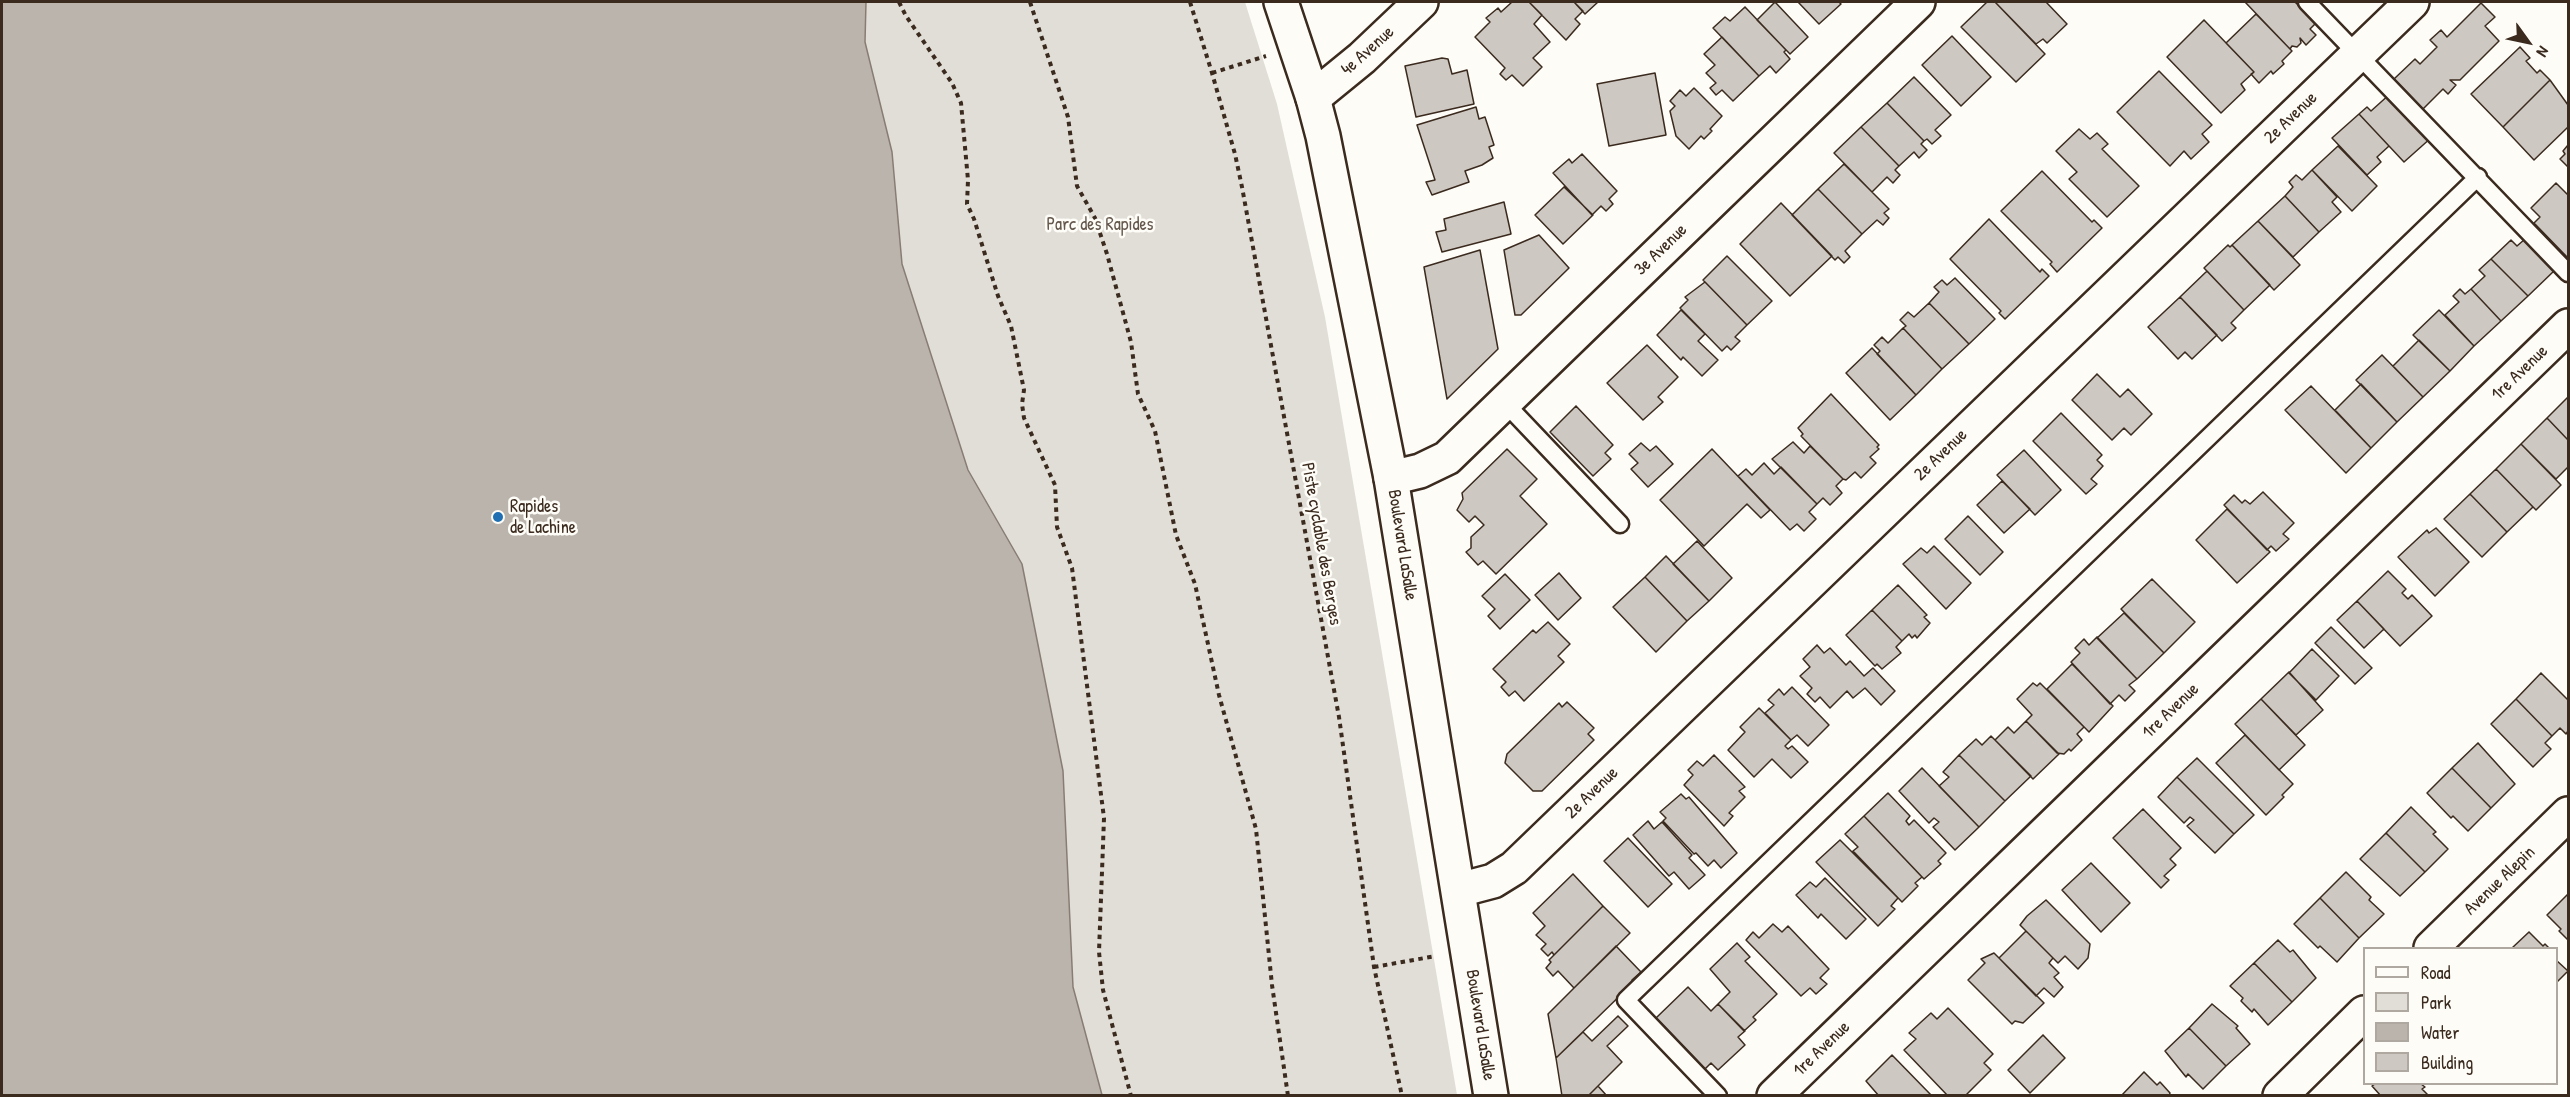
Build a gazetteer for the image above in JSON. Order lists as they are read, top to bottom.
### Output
{
  "streets": {
    "street": [
      "4e Avenue",
      "2e Avenue",
      "3e Avenue",
      "1re Avenue",
      "Boulevard LaSalle",
      "Avenue Alepin"
    ],
    "path": ["Piste cyclable des Berges"]
  },
  "crossings": [
    ["4e Avenue", "Boulevard LaSalle"],
    ["2e Avenue", "Boulevard LaSalle"],
    ["3e Avenue", "Boulevard LaSalle"]
  ],
  "parks": ["Parc des Rapides"],
  "places": ["Rapides de Lachine"],
  "legend": [
    "Road",
    "Park",
    "Water",
    "Building"
  ],
  "north": "bottom right"
}
